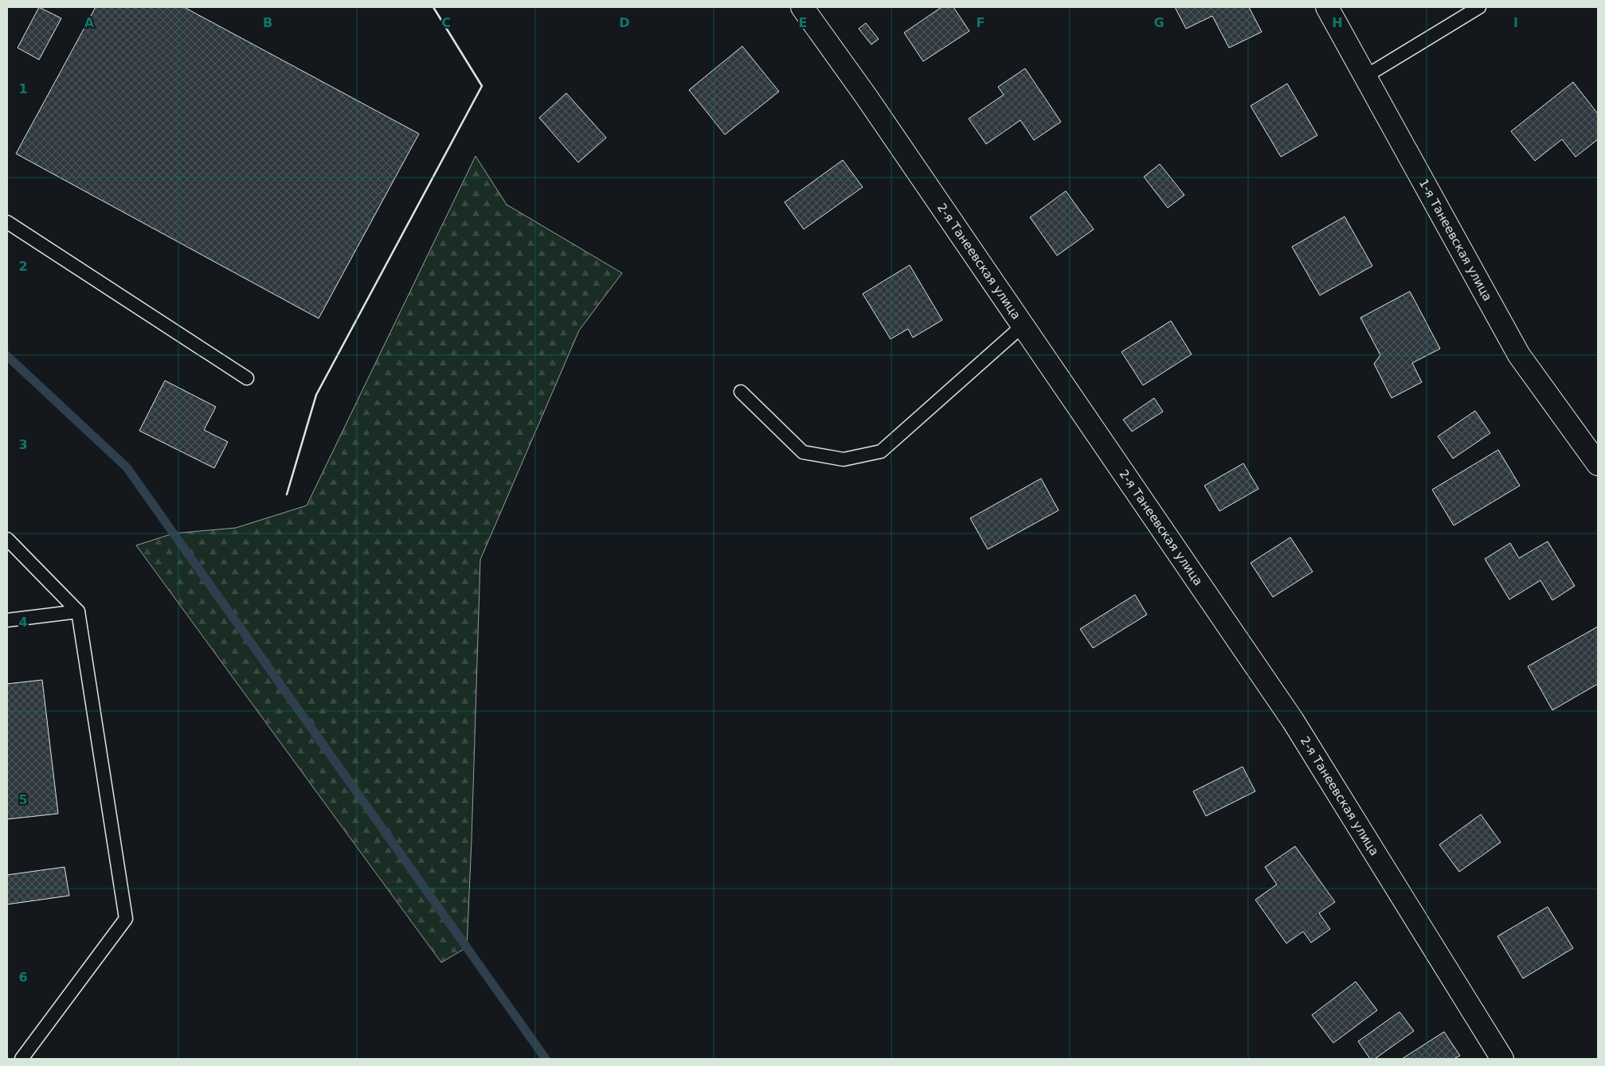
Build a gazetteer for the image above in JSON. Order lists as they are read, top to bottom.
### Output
{
  "streets": {
    "street": ["1-я Танеевская улица", "2-я Танеевская улица"]
  },
  "grid": {
    "columns": [
      "A",
      "B",
      "C",
      "D",
      "E",
      "F",
      "G",
      "H",
      "I"
    ],
    "rows": [
      "1",
      "2",
      "3",
      "4",
      "5",
      "6"
    ]
  }
}
